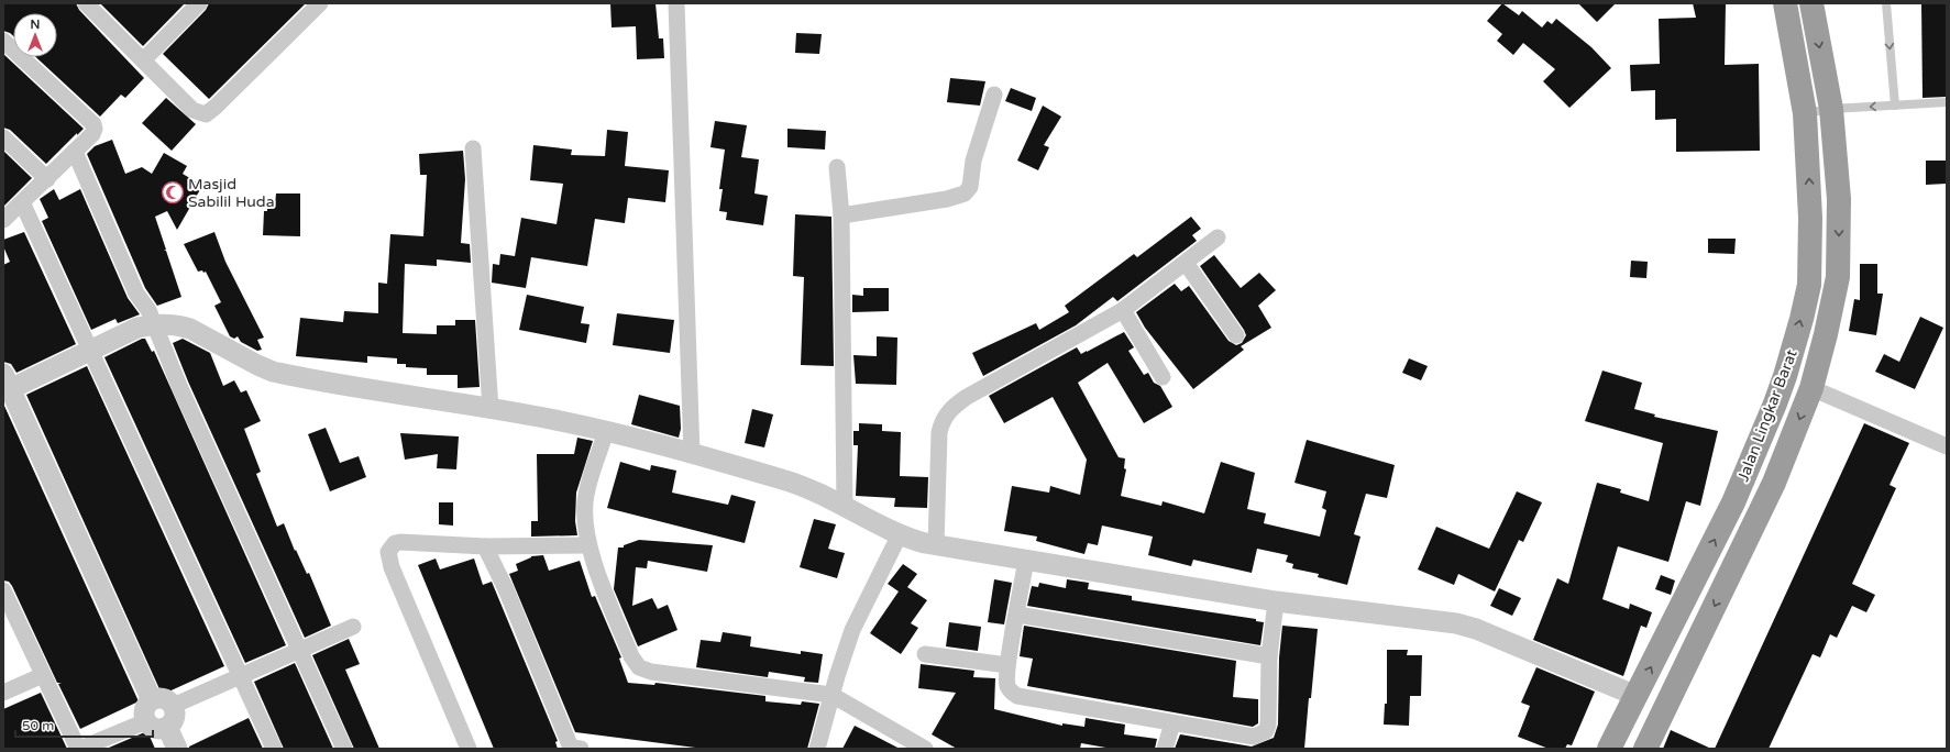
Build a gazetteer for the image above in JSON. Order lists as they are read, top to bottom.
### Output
{
  "streets": {
    "highway": ["Jalan Lingkar Barat"]
  },
  "places": {
    "mosque": ["Masjid Sabilil Huda"]
  },
  "scale_bar": "50 m",
  "north": "top"
}
